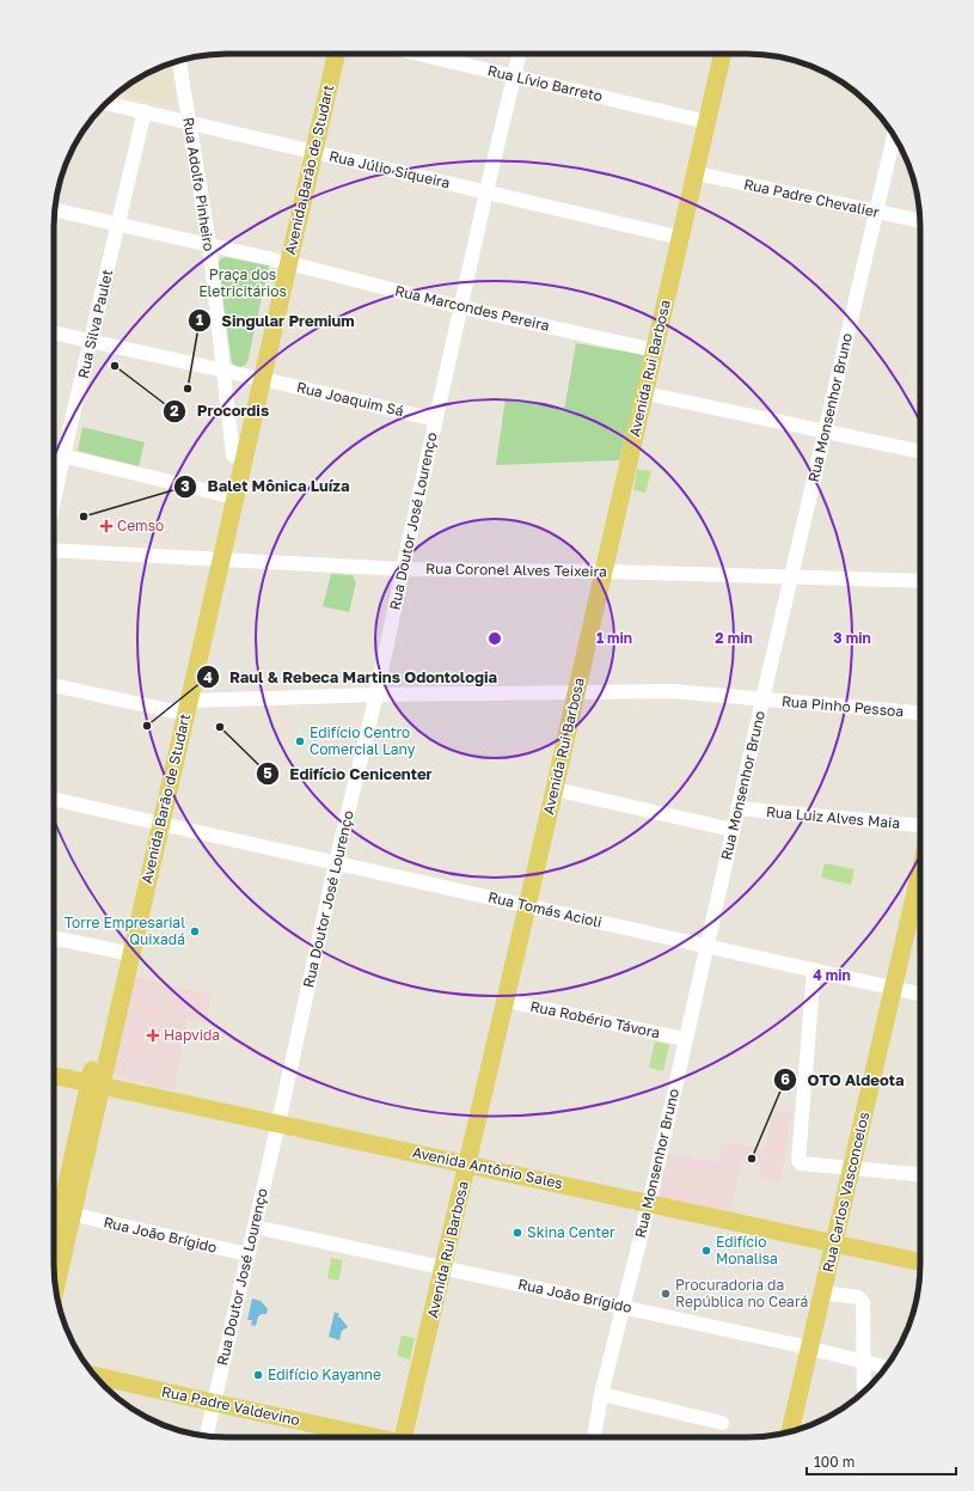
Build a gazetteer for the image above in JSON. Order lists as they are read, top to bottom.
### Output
{
  "streets": {
    "main road": [
      "Avenida Barão de Studart",
      "Avenida Rui Barbosa",
      "Avenida Antônio Sales",
      "Rua Carlos Vasconcelos",
      "Rua Padre Valdevino"
    ],
    "street": [
      "Rua Lívio Barreto",
      "Rua Júlio Siqueira",
      "Rua Adolfo Pinheiro",
      "Rua Padre Chevalier",
      "Rua Marcondes Pereira",
      "Rua Silva Paulet",
      "Rua Joaquim Sá",
      "Rua Monsenhor Bruno",
      "Rua Doutor José Lourenço",
      "Rua Coronel Alves Teixeira",
      "Rua Pinho Pessoa",
      "Rua Luiz Alves Maia",
      "Rua Tomás Acioli",
      "Rua Robério Távora",
      "Rua João Brígido"
    ]
  },
  "crossings": [
    ["Rua Lívio Barreto", "Avenida Rui Barbosa"],
    ["Rua Lívio Barreto", "Rua Doutor José Lourenço"],
    ["Avenida Barão de Studart", "Rua Júlio Siqueira"],
    ["Avenida Barão de Studart", "Rua Adolfo Pinheiro"],
    ["Avenida Barão de Studart", "Rua Marcondes Pereira"],
    ["Avenida Barão de Studart", "Rua Joaquim Sá"],
    ["Avenida Barão de Studart", "Rua Coronel Alves Teixeira"],
    ["Avenida Barão de Studart", "Rua Pinho Pessoa"],
    ["Avenida Barão de Studart", "Rua Tomás Acioli"],
    ["Avenida Barão de Studart", "Avenida Antônio Sales"],
    ["Avenida Barão de Studart", "Rua João Brígido"],
    ["Rua Júlio Siqueira", "Rua Adolfo Pinheiro"],
    ["Rua Júlio Siqueira", "Rua Silva Paulet"],
    ["Rua Júlio Siqueira", "Avenida Rui Barbosa"],
    ["Rua Júlio Siqueira", "Rua Doutor José Lourenço"],
    ["Rua Adolfo Pinheiro", "Rua Marcondes Pereira"],
    ["Rua Adolfo Pinheiro", "Rua Joaquim Sá"],
    ["Rua Padre Chevalier", "Avenida Rui Barbosa"],
    ["Rua Padre Chevalier", "Rua Monsenhor Bruno"],
    ["Rua Marcondes Pereira", "Rua Silva Paulet"],
    ["Rua Marcondes Pereira", "Avenida Rui Barbosa"],
    ["Rua Marcondes Pereira", "Rua Doutor José Lourenço"],
    ["Rua Silva Paulet", "Rua Joaquim Sá"],
    ["Avenida Rui Barbosa", "Rua Coronel Alves Teixeira"],
    ["Avenida Rui Barbosa", "Rua Pinho Pessoa"],
    ["Avenida Rui Barbosa", "Rua Tomás Acioli"],
    ["Avenida Rui Barbosa", "Rua Robério Távora"],
    ["Avenida Rui Barbosa", "Avenida Antônio Sales"],
    ["Avenida Rui Barbosa", "Rua João Brígido"],
    ["Rua Joaquim Sá", "Rua Doutor José Lourenço"],
    ["Rua Monsenhor Bruno", "Rua Coronel Alves Teixeira"],
    ["Rua Monsenhor Bruno", "Rua Pinho Pessoa"],
    ["Rua Monsenhor Bruno", "Rua Luiz Alves Maia"],
    ["Rua Monsenhor Bruno", "Rua Tomás Acioli"],
    ["Rua Monsenhor Bruno", "Rua Robério Távora"],
    ["Rua Monsenhor Bruno", "Avenida Antônio Sales"],
    ["Rua Monsenhor Bruno", "Rua João Brígido"],
    ["Rua Doutor José Lourenço", "Rua Coronel Alves Teixeira"],
    ["Rua Doutor José Lourenço", "Rua Pinho Pessoa"],
    ["Rua Doutor José Lourenço", "Rua Tomás Acioli"],
    ["Rua Doutor José Lourenço", "Avenida Antônio Sales"],
    ["Rua Doutor José Lourenço", "Rua João Brígido"],
    ["Rua Doutor José Lourenço", "Rua Padre Valdevino"],
    ["Rua Tomás Acioli", "Rua Carlos Vasconcelos"],
    ["Avenida Antônio Sales", "Rua Carlos Vasconcelos"],
    ["Rua Carlos Vasconcelos", "Rua João Brígido"]
  ],
  "parks": ["Praça dos Eletricitários"],
  "places": {
    "other": [
      "Procordis",
      "Singular Premium",
      "Balet Mônica Luíza",
      "Raul & Rebeca Martins Odontologia",
      "Edifício Cenicenter",
      "Edifício Centro Comercial Lany",
      "Torre Empresarial Quixadá",
      "OTO Aldeota",
      "Skina Center",
      "Edifício Monalisa",
      "Procuradoria da República no Ceará",
      "Edifício Kayanne"
    ],
    "health": ["Cemso", "Hapvida"]
  },
  "scale_bar": "100 m",
  "rings": [
    "1 min",
    "2 min",
    "3 min",
    "4 min"
  ]
}
